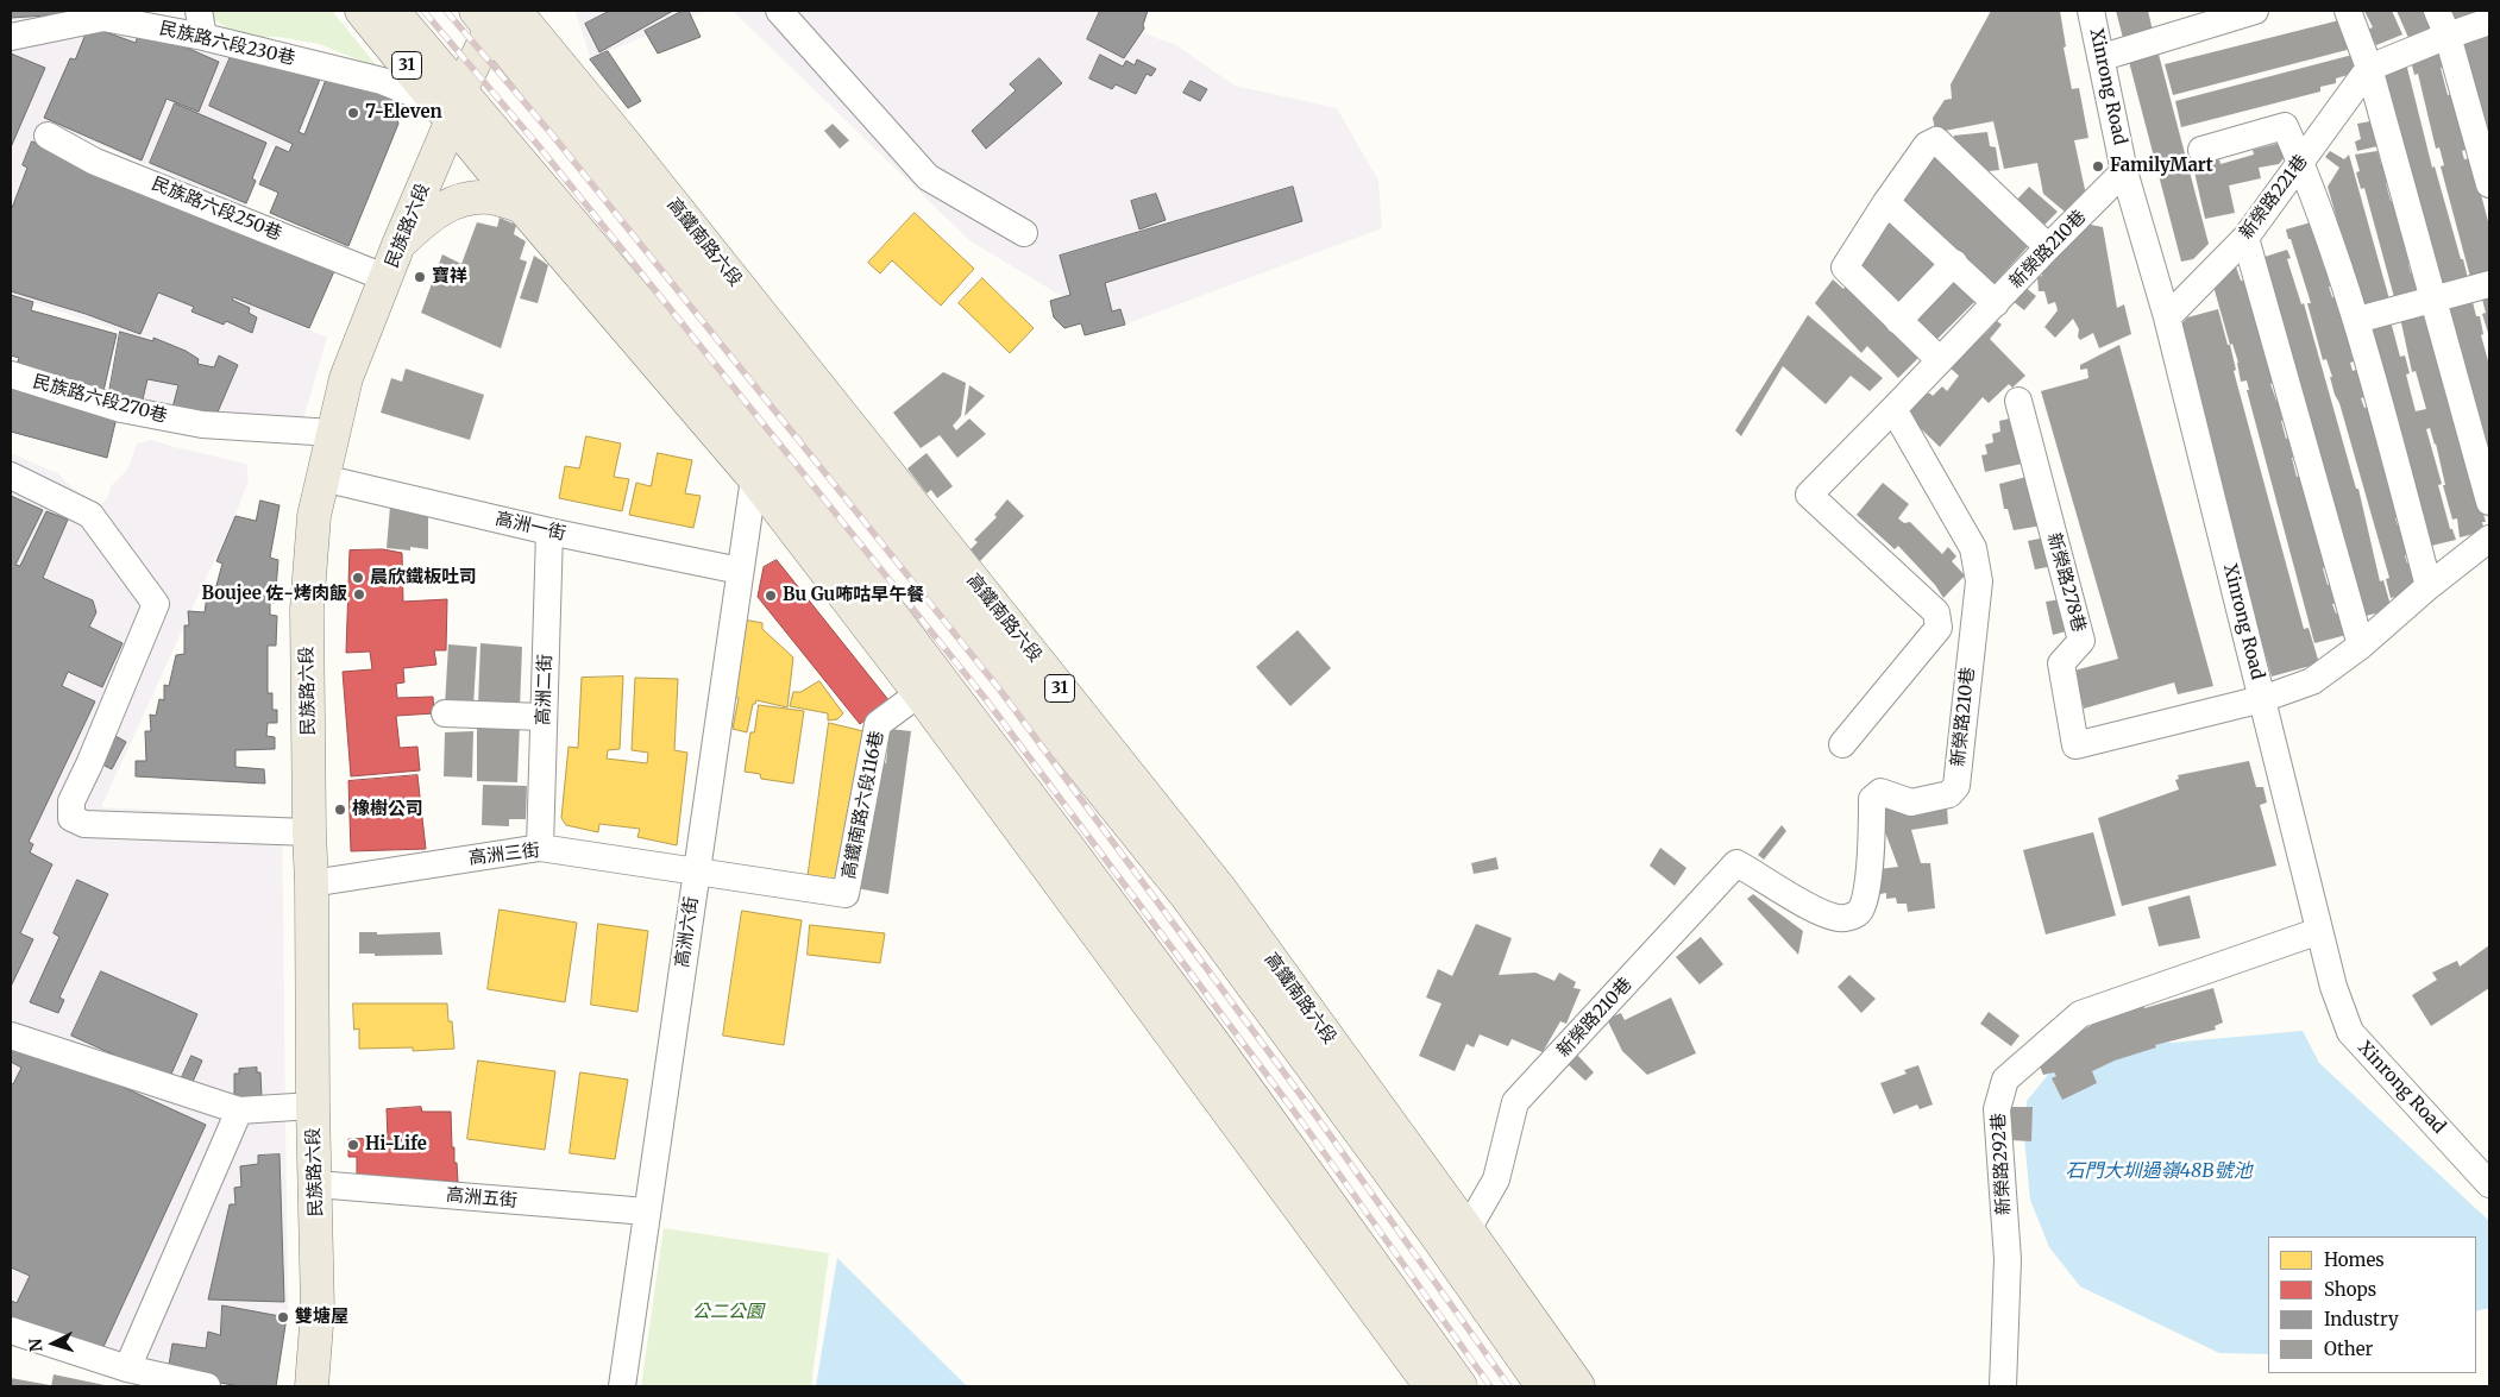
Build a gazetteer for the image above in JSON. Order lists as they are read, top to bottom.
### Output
{
  "streets": {
    "main road": ["31", "民族路六段", "高鐵南路六段"],
    "street": [
      "民族路六段230巷",
      "Xinrong Road",
      "新榮路221巷",
      "民族路六段250巷",
      "新榮路210巷",
      "民族路六段270巷",
      "高洲一街",
      "新榮路278巷",
      "高洲二街",
      "高鐵南路六段116巷",
      "高洲三街",
      "高洲六街",
      "新榮路292巷",
      "高洲五街"
    ]
  },
  "crossings": [
    ["民族路六段230巷", "31"],
    ["民族路六段230巷", "民族路六段"],
    ["31", "民族路六段"],
    ["31", "高鐵南路六段116巷"],
    ["31", "高洲六街"],
    ["Xinrong Road", "新榮路221巷"],
    ["Xinrong Road", "新榮路210巷"],
    ["Xinrong Road", "新榮路278巷"],
    ["Xinrong Road", "新榮路292巷"],
    ["民族路六段250巷", "民族路六段"],
    ["民族路六段", "高鐵南路六段"],
    ["民族路六段", "民族路六段270巷"],
    ["民族路六段", "高洲一街"],
    ["民族路六段", "高洲三街"],
    ["民族路六段", "高洲五街"],
    ["高鐵南路六段", "新榮路210巷"],
    ["高洲一街", "高洲二街"],
    ["高洲一街", "高洲六街"],
    ["高洲二街", "高洲三街"],
    ["高鐵南路六段116巷", "高洲三街"],
    ["高鐵南路六段116巷", "高洲六街"],
    ["高洲三街", "高洲六街"],
    ["高洲六街", "高洲五街"]
  ],
  "water": ["石門大圳過嶺48B號池"],
  "parks": ["公二公園"],
  "places": [
    "7-Eleven",
    "FamilyMart",
    "寶祥",
    "晨欣鐵板吐司",
    "Boujee 佐-烤肉飯",
    "Bu Gu咘咕早午餐",
    "橡樹公司",
    "Hi-Life",
    "雙塘屋"
  ],
  "legend": [
    "Homes",
    "Shops",
    "Industry",
    "Other"
  ],
  "north": "left"
}
